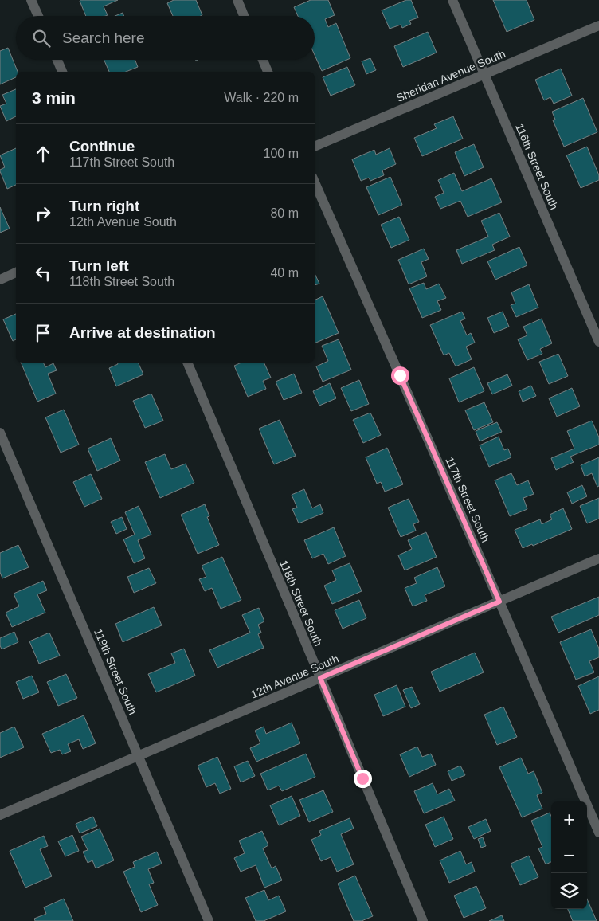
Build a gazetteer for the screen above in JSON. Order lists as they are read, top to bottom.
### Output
{
  "streets": {
    "street": [
      "Sheridan Avenue South",
      "116th Street South",
      "117th Street South",
      "118th Street South",
      "119th Street South",
      "12th Avenue South"
    ]
  },
  "crossings": [
    ["Sheridan Avenue South", "116th Street South"],
    ["117th Street South", "12th Avenue South"],
    ["118th Street South", "12th Avenue South"],
    ["119th Street South", "12th Avenue South"]
  ],
  "page": {
    "search": "Search here",
    "heading": ["3 min", "Walk · 220 m"],
    "list": [
      ["Continue", "117th Street South", "100 m"],
      ["Turn right", "12th Avenue South", "80 m"],
      ["Turn left", "118th Street South", "40 m"],
      "Arrive at destination"
    ],
    "map_buttons": ["+", "−"]
  }
}
